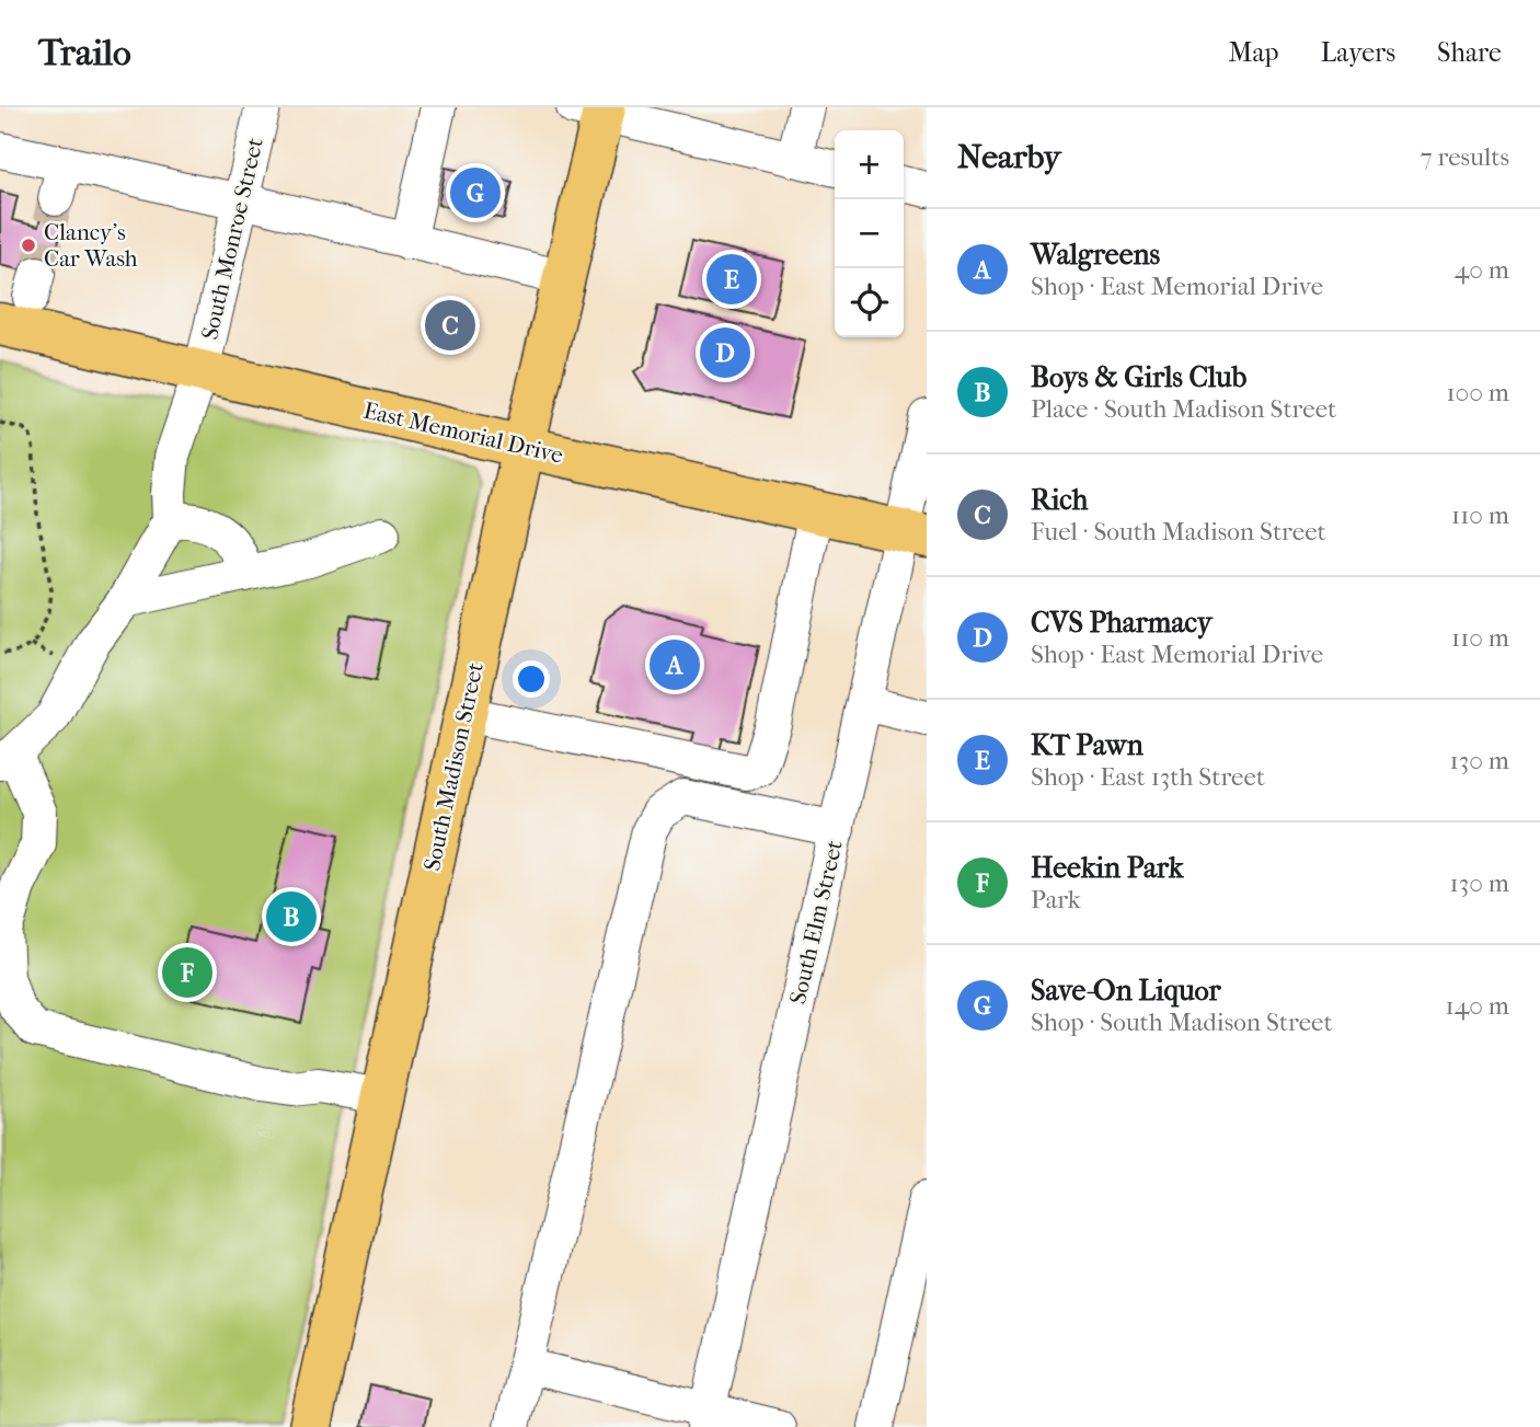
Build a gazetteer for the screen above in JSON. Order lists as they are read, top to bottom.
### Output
{
  "streets": {
    "main road": ["East Memorial Drive", "South Madison Street"],
    "street": ["South Monroe Street", "South Elm Street"]
  },
  "crossings": [
    ["South Monroe Street", "East Memorial Drive"],
    ["East Memorial Drive", "South Madison Street"],
    ["East Memorial Drive", "South Elm Street"]
  ],
  "places": ["Clancy's Car Wash"],
  "page": {
    "header": "Trailo",
    "nav": ["Map", "Layers", "Share"],
    "heading": ["Nearby", "7 results"],
    "map_buttons": ["+", "−"],
    "pins": [
      "G",
      "E",
      "C",
      "D",
      "A",
      "B",
      "F"
    ],
    "list": [
      {
        "mark": "A",
        "name": "Walgreens",
        "note": "Shop · East Memorial Drive",
        "value": "40 m"
      },
      {
        "mark": "B",
        "name": "Boys & Girls Club",
        "note": "Place · South Madison Street",
        "value": "100 m"
      },
      {
        "mark": "C",
        "name": "Rich",
        "note": "Fuel · South Madison Street",
        "value": "110 m"
      },
      {
        "mark": "D",
        "name": "CVS Pharmacy",
        "note": "Shop · East Memorial Drive",
        "value": "110 m"
      },
      {
        "mark": "E",
        "name": "KT Pawn",
        "note": "Shop · East 13th Street",
        "value": "130 m"
      },
      {
        "mark": "F",
        "name": "Heekin Park",
        "note": "Park",
        "value": "130 m"
      },
      {
        "mark": "G",
        "name": "Save-On Liquor",
        "note": "Shop · South Madison Street",
        "value": "140 m"
      }
    ]
  }
}
